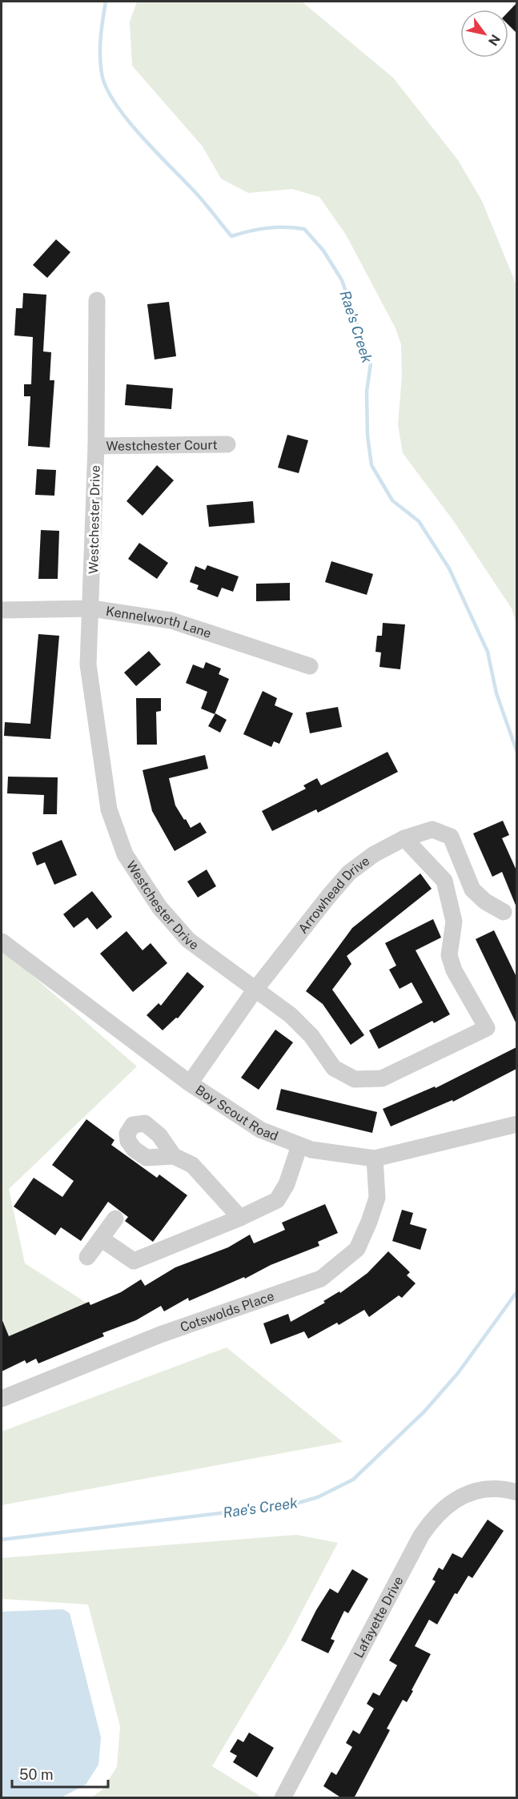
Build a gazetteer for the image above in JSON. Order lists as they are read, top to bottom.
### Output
{
  "streets": {
    "street": [
      "Westchester Court",
      "Westchester Drive",
      "Kennelworth Lane",
      "Arrowhead Drive",
      "Boy Scout Road",
      "Cotswolds Place",
      "Lafayette Drive"
    ]
  },
  "crossings": [
    ["Westchester Court", "Westchester Drive"],
    ["Westchester Drive", "Kennelworth Lane"],
    ["Westchester Drive", "Arrowhead Drive"],
    ["Arrowhead Drive", "Boy Scout Road"],
    ["Boy Scout Road", "Cotswolds Place"]
  ],
  "water": ["Rae's Creek"],
  "scale_bar": "50 m",
  "north": "bottom right"
}
